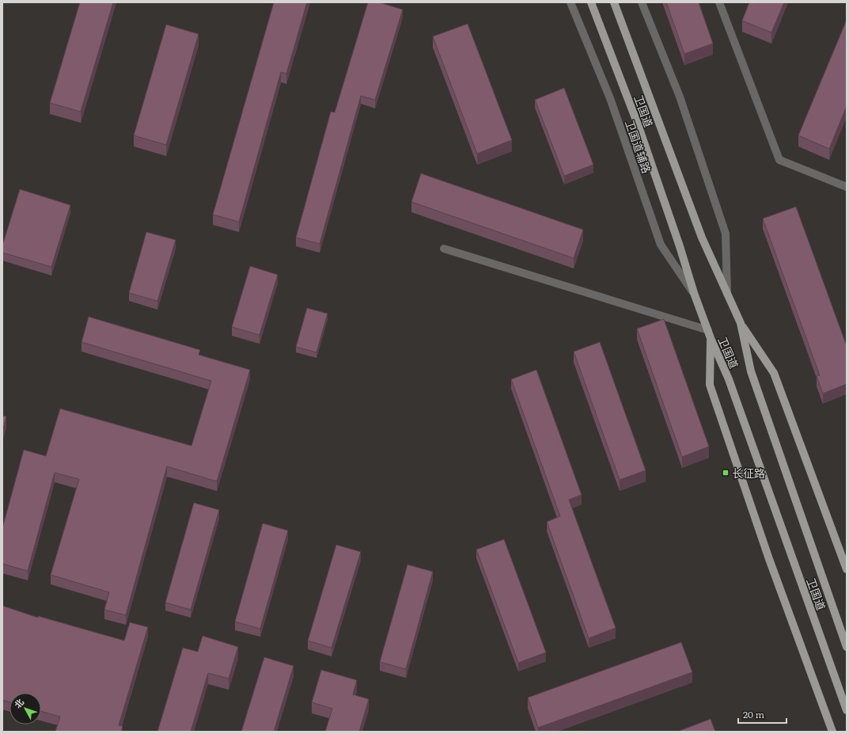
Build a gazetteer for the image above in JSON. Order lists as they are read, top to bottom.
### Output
{
  "streets": {
    "main road": ["卫国道"],
    "street": ["卫国道辅路"]
  },
  "crossings": [
    ["卫国道", "卫国道辅路"]
  ],
  "places": {
    "transit": ["长征路"]
  },
  "scale_bar": "20 m",
  "north": "top left"
}
